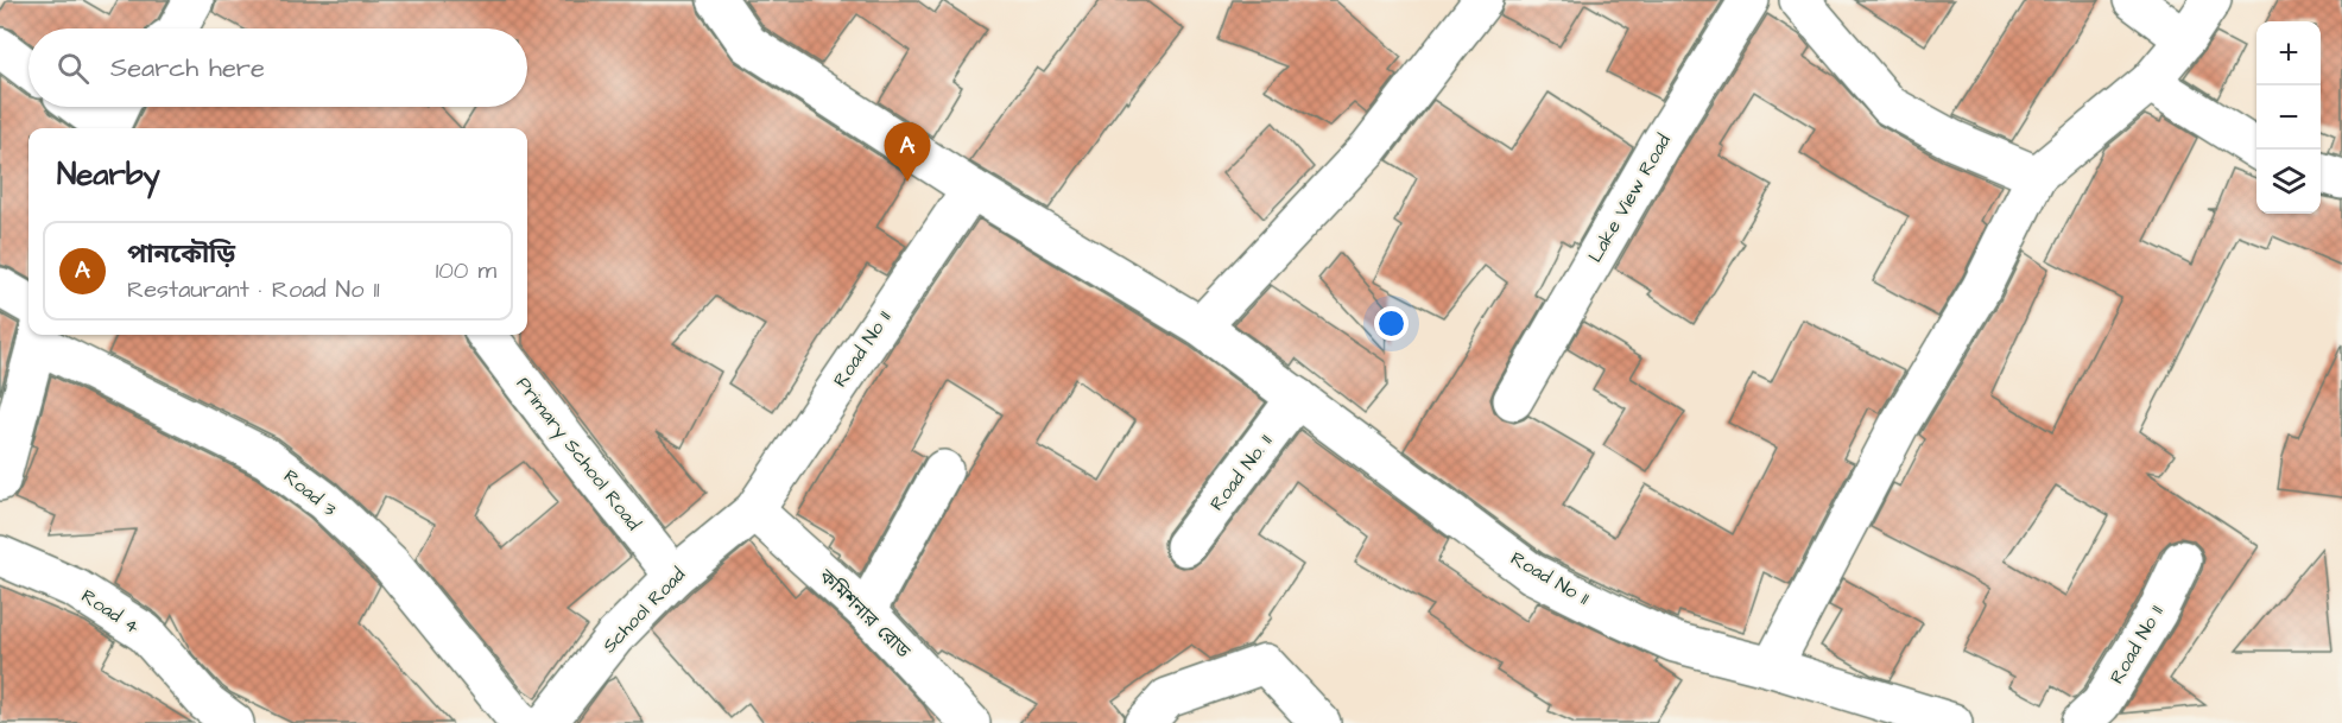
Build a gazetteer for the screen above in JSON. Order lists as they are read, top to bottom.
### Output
{
  "streets": {
    "street": [
      "Lake View Road",
      "Road No 11",
      "Primary School Road",
      "Road No. 11",
      "Road 3",
      "School Road",
      "Road 4",
      "কমিশনার রোড"
    ]
  },
  "crossings": [
    ["Road No 11", "Road No. 11"],
    ["Road No 11", "School Road"],
    ["Road No 11", "কমিশনার রোড"],
    ["Primary School Road", "School Road"],
    ["School Road", "কমিশনার রোড"]
  ],
  "page": {
    "map_buttons": ["+", "−"],
    "search": "Search here",
    "pins": "A",
    "heading": "Nearby",
    "list": [
      {
        "mark": "A",
        "name": "পানকৌড়ি",
        "note": "Restaurant · Road No 11",
        "value": "100 m"
      }
    ]
  }
}
